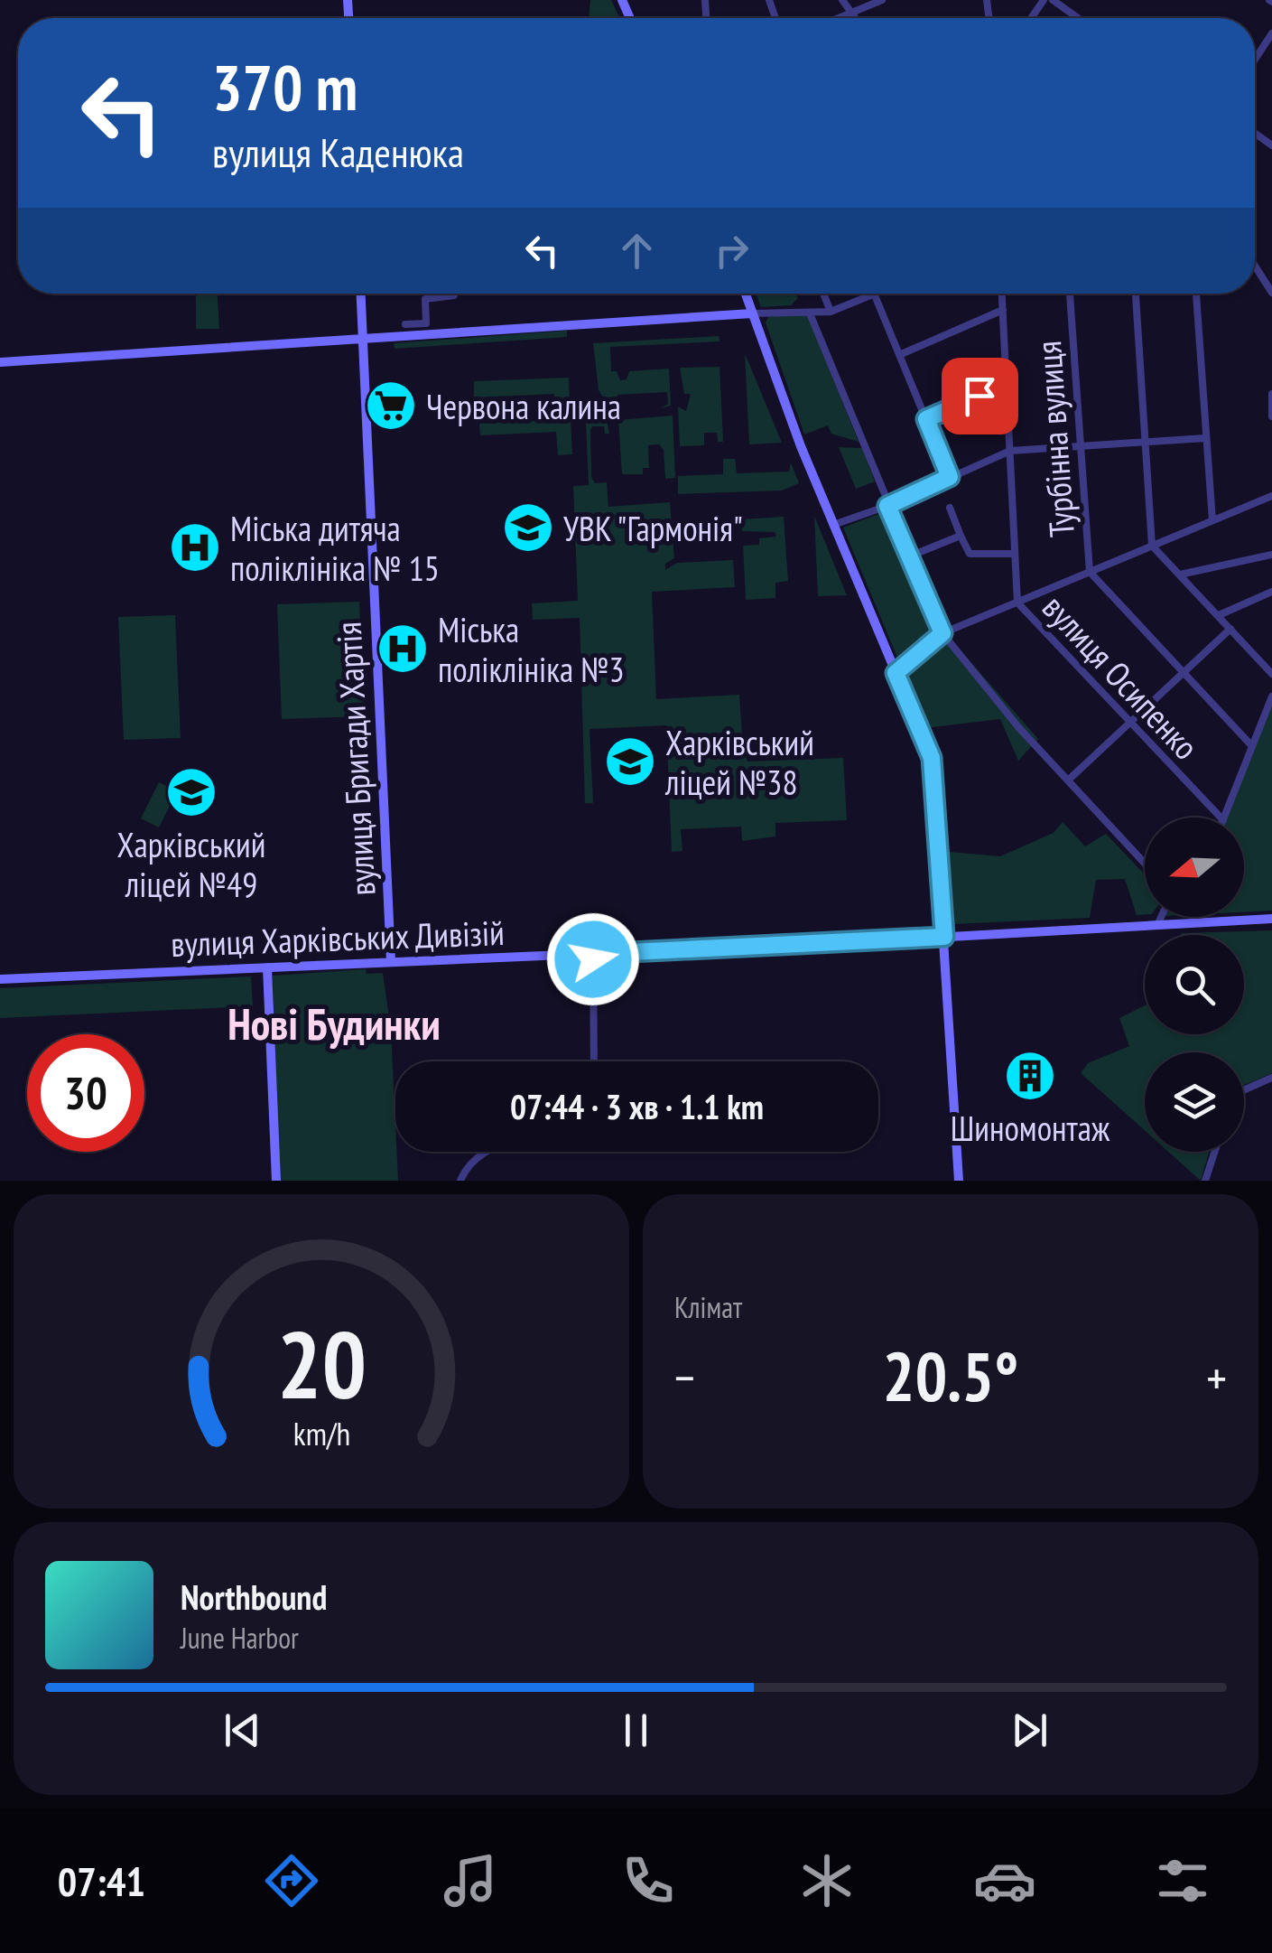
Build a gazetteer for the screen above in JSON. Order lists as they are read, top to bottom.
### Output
{
  "streets": {
    "street": [
      "Турбінна вулиця",
      "вулиця Осипенко",
      "вулиця Бригади Хартія",
      "вулиця Харківських Дивізій"
    ]
  },
  "crossings": [
    ["вулиця Бригади Хартія", "вулиця Харківських Дивізій"]
  ],
  "districts": ["Нові Будинки"],
  "places": {
    "supermarket": ["Червона калина"],
    "school or university": ["УВК \"Гармонія\"", "Харківський ліцей №38", "Харківський ліцей №49"],
    "hospital": ["Міська дитяча поліклініка № 15", "Міська поліклініка №3"],
    "building": ["Шиномонтаж"]
  },
  "north": "left",
  "page": {
    "turn": ["370 m", "вулиця Каденюка"],
    "limit": "30",
    "trip": "07:44 · 3 хв · 1.1 km",
    "tile": "Клімат",
    "heat": ["−", "20.5°", "+"],
    "song": ["Northbound", "June Harbor"],
    "tabs": "07:41",
    "gauge": ["20", "km/h"]
  }
}
